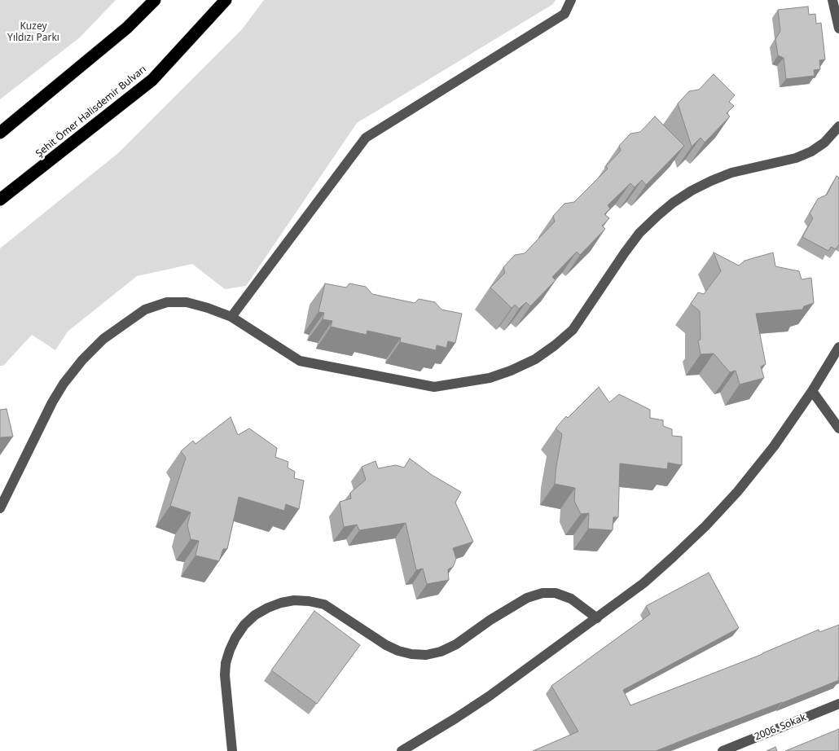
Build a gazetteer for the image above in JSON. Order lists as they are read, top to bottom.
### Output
{
  "streets": {
    "highway": ["Şehit Ömer Halisdemir Bulvarı"],
    "street": ["2006. Sokak"]
  },
  "parks": ["Kuzey Yıldızı Parkı"]
}
